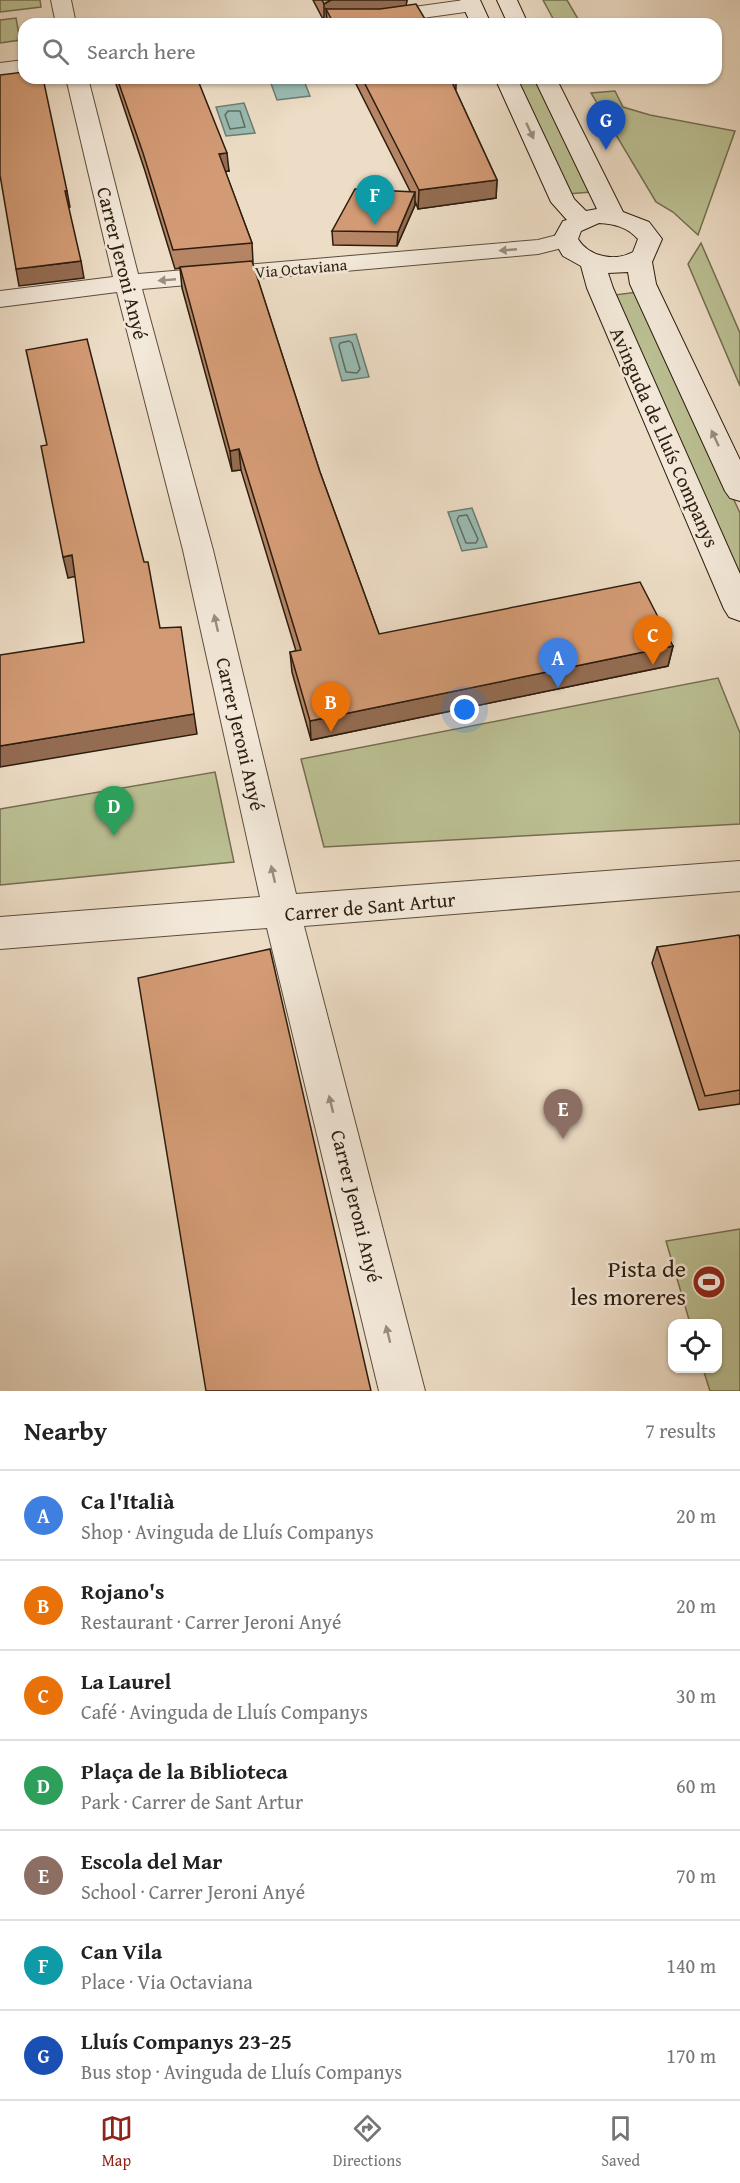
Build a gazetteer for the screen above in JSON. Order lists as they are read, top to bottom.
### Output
{
  "streets": {
    "street": [
      "Carrer Jeroni Anyé",
      "Via Octaviana",
      "Avinguda de Lluís Companys",
      "Carrer de Sant Artur"
    ]
  },
  "crossings": [
    ["Carrer Jeroni Anyé", "Via Octaviana"],
    ["Carrer Jeroni Anyé", "Carrer de Sant Artur"],
    ["Via Octaviana", "Avinguda de Lluís Companys"]
  ],
  "one_way": ["Carrer Jeroni Anyé", "Via Octaviana"],
  "places": {
    "sports": ["Pista de les moreres"]
  },
  "page": {
    "search": "Search here",
    "pins": [
      "G",
      "F",
      "C",
      "A",
      "B",
      "D",
      "E"
    ],
    "heading": ["Nearby", "7 results"],
    "list": [
      {
        "mark": "A",
        "name": "Ca l'Italià",
        "note": "Shop · Avinguda de Lluís Companys",
        "value": "20 m"
      },
      {
        "mark": "B",
        "name": "Rojano's",
        "note": "Restaurant · Carrer Jeroni Anyé",
        "value": "20 m"
      },
      {
        "mark": "C",
        "name": "La Laurel",
        "note": "Café · Avinguda de Lluís Companys",
        "value": "30 m"
      },
      {
        "mark": "D",
        "name": "Plaça de la Biblioteca",
        "note": "Park · Carrer de Sant Artur",
        "value": "60 m"
      },
      {
        "mark": "E",
        "name": "Escola del Mar",
        "note": "School · Carrer Jeroni Anyé",
        "value": "70 m"
      },
      {
        "mark": "F",
        "name": "Can Vila",
        "note": "Place · Via Octaviana",
        "value": "140 m"
      },
      {
        "mark": "G",
        "name": "Lluís Companys 23-25",
        "note": "Bus stop · Avinguda de Lluís Companys",
        "value": "170 m"
      }
    ],
    "nav": ["Map", "Directions", "Saved"]
  }
}
